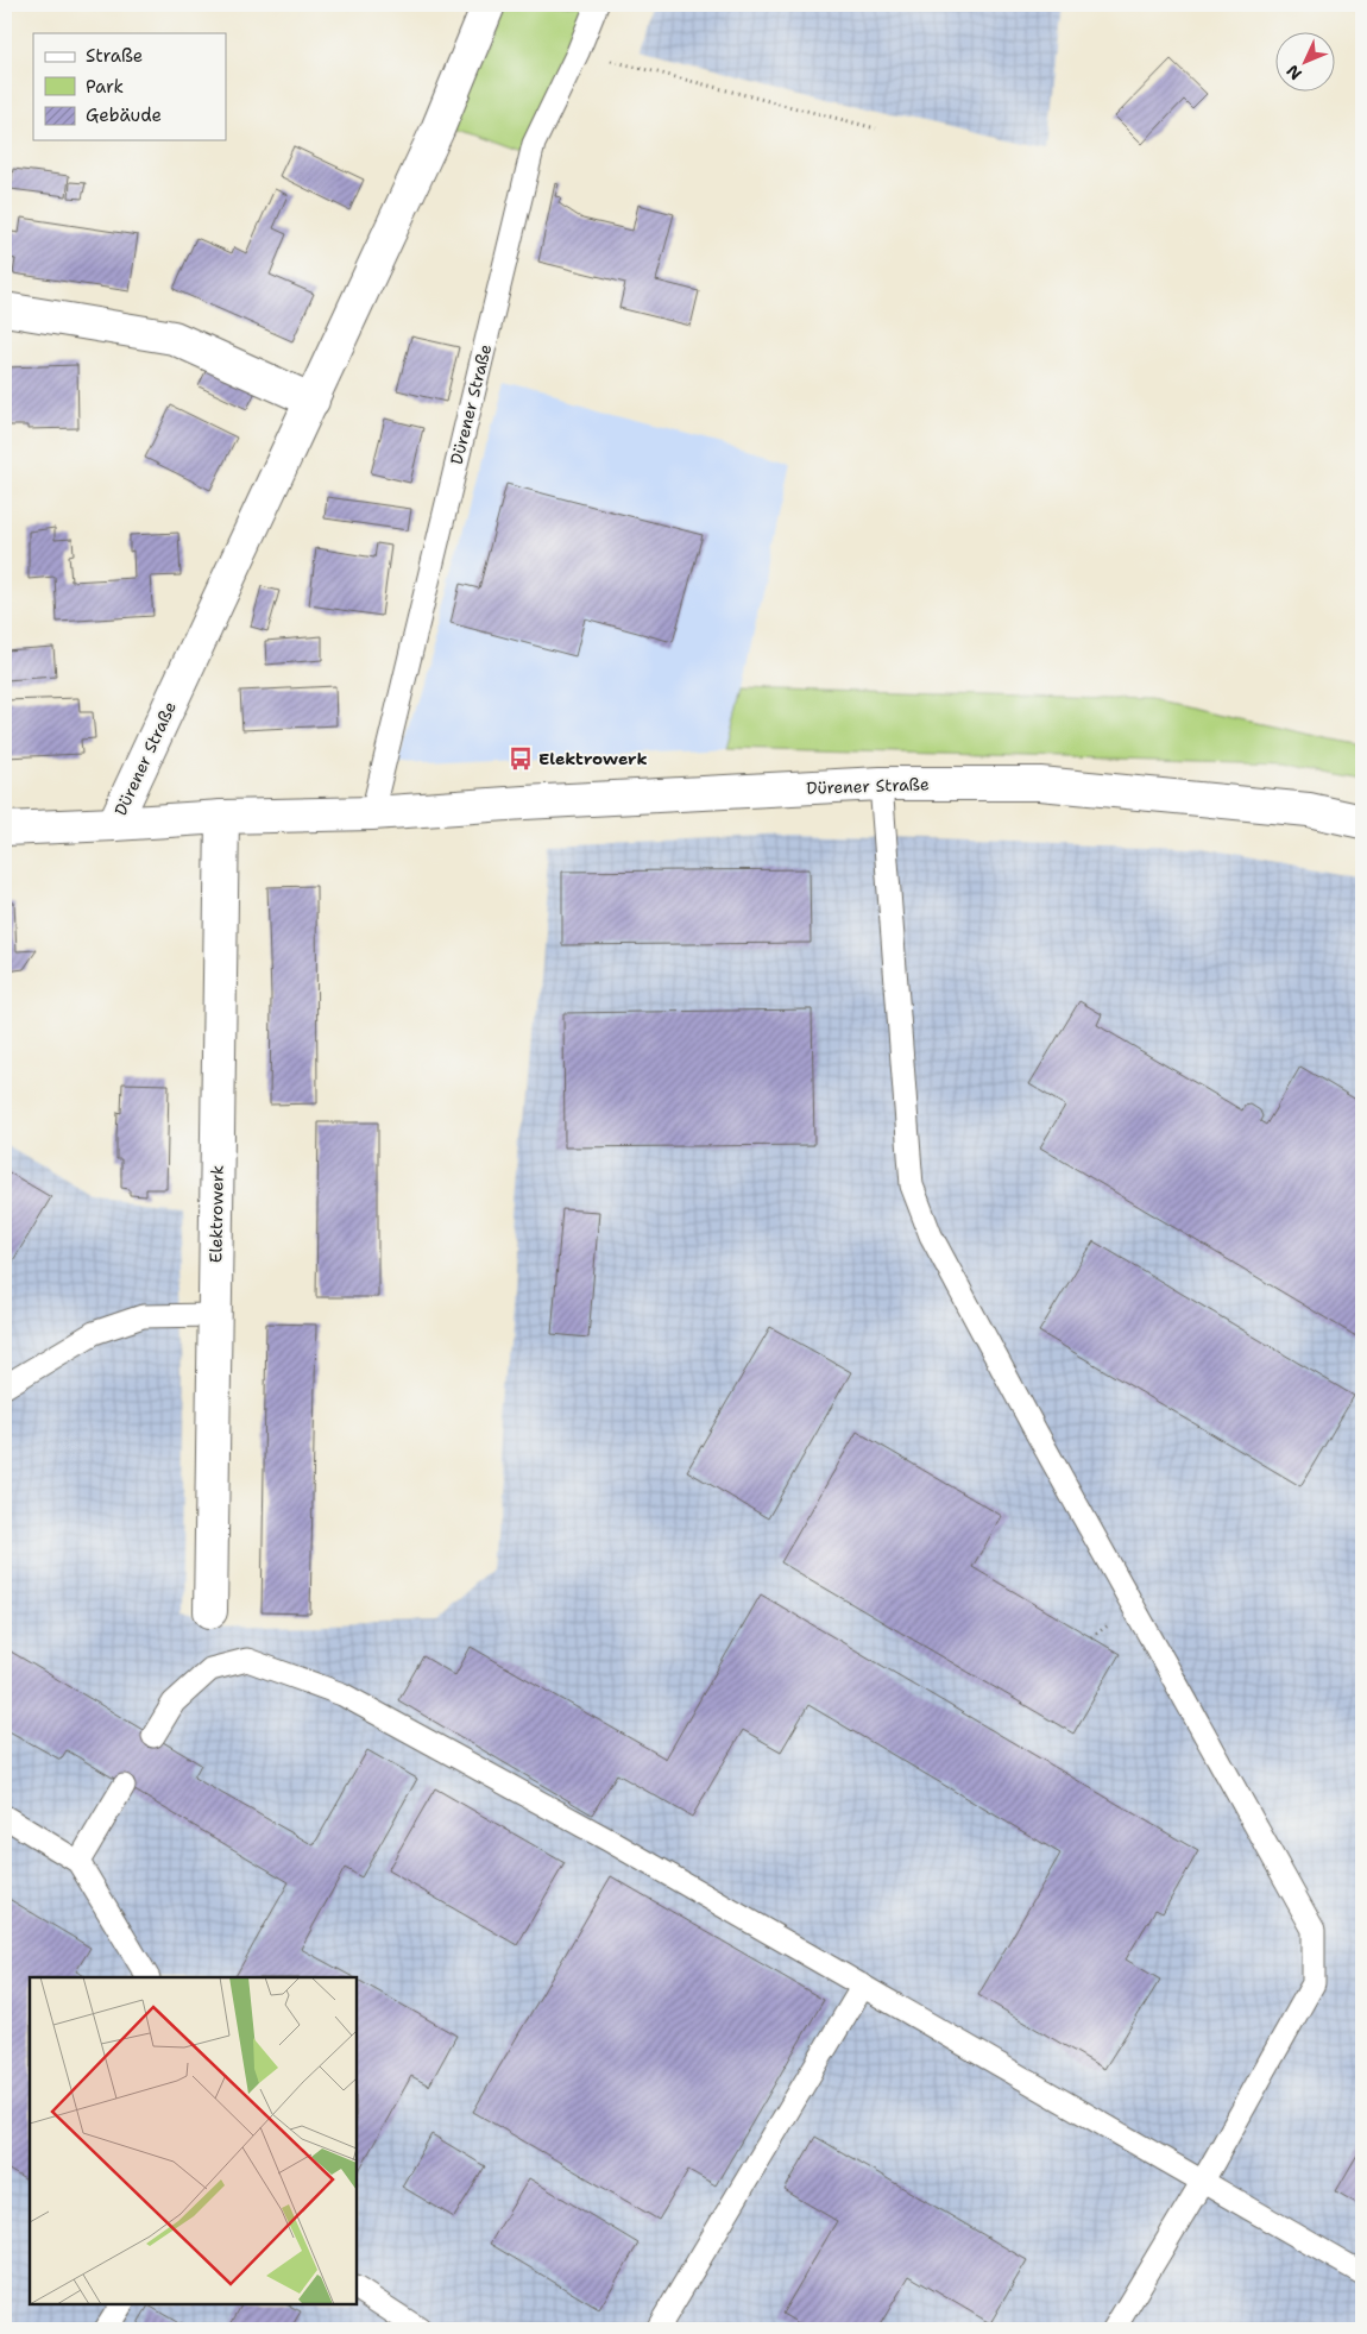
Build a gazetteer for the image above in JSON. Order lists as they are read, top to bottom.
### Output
{
  "streets": {
    "street": ["Dürener Straße", "Elektrowerk"]
  },
  "crossings": [
    ["Dürener Straße", "Elektrowerk"]
  ],
  "places": {
    "bus stop": ["Elektrowerk"]
  },
  "legend": ["Straße", "Park", "Gebäude"],
  "north": "bottom left"
}
